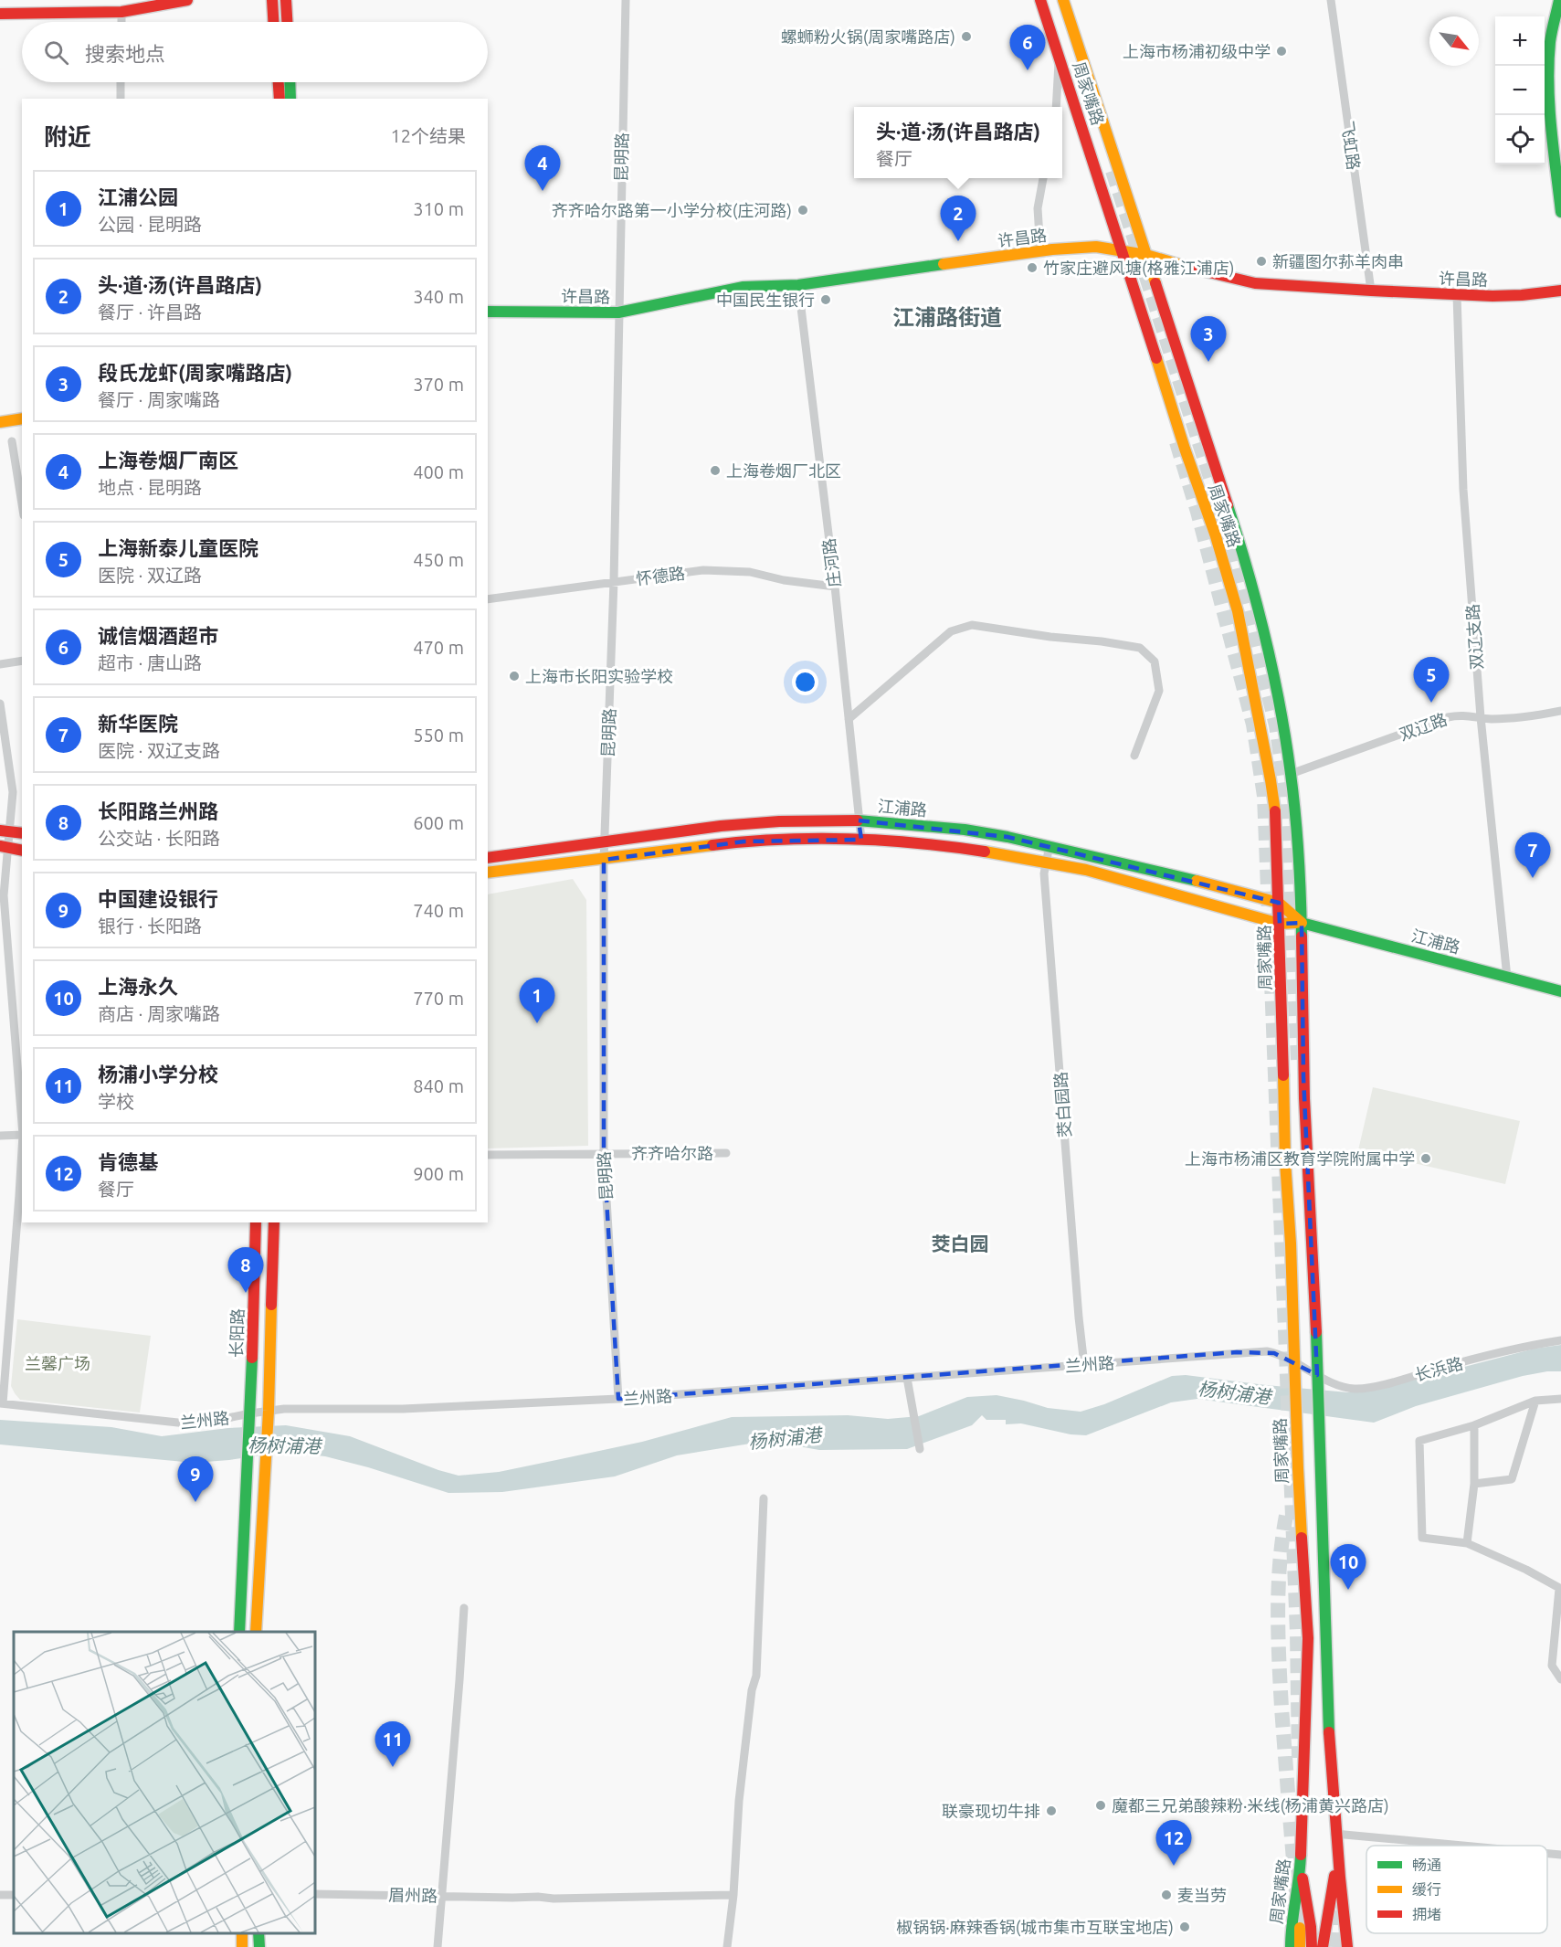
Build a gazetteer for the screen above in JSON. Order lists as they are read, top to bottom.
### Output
{
  "streets": {
    "main road": [
      "周家嘴路",
      "许昌路",
      "江浦路",
      "长阳路"
    ],
    "street": [
      "飞虹路",
      "昆明路",
      "庄河路",
      "怀德路",
      "双辽支路",
      "双辽路",
      "茭白园路",
      "齐齐哈尔路",
      "兰州路",
      "长浜路",
      "眉州路"
    ]
  },
  "crossings": [
    ["周家嘴路", "许昌路"],
    ["周家嘴路", "双辽路"],
    ["周家嘴路", "江浦路"],
    ["周家嘴路", "兰州路"],
    ["周家嘴路", "长浜路"],
    ["飞虹路", "许昌路"],
    ["昆明路", "许昌路"],
    ["昆明路", "怀德路"],
    ["昆明路", "江浦路"],
    ["昆明路", "齐齐哈尔路"],
    ["昆明路", "兰州路"],
    ["许昌路", "庄河路"],
    ["许昌路", "双辽支路"],
    ["庄河路", "怀德路"],
    ["庄河路", "江浦路"],
    ["双辽支路", "双辽路"],
    ["双辽支路", "江浦路"],
    ["江浦路", "茭白园路"],
    ["茭白园路", "兰州路"],
    ["长阳路", "兰州路"],
    ["兰州路", "长浜路"]
  ],
  "districts": ["江浦路街道", "茭白园"],
  "water": ["杨树浦港"],
  "parks": ["兰馨广场"],
  "places": [
    "螺蛳粉火锅(周家嘴路店)",
    "上海市杨浦初级中学",
    "齐齐哈尔路第一小学分校(庄河路)",
    "新疆图尔荪羊肉串",
    "竹家庄避风塘(格雅江浦店)",
    "中国民生银行",
    "上海卷烟厂北区",
    "上海市长阳实验学校",
    "上海市杨浦区教育学院附属中学",
    "魔都三兄弟酸辣粉·米线(杨浦黄兴路店)",
    "联豪现切牛排",
    "麦当劳",
    "椒锅锅·麻辣香锅(城市集市互联宝地店)"
  ],
  "legend": ["畅通", "缓行", "拥堵"],
  "north": "bottom right",
  "page": {
    "map_buttons": ["+", "−"],
    "search": "搜索地点",
    "pins": [
      "6",
      "4",
      "2",
      "3",
      "5",
      "7",
      "1",
      "8",
      "9",
      "10",
      "11",
      "12"
    ],
    "heading": ["附近", "12个结果"],
    "popup": ["头·道·汤(许昌路店)", "餐厅"],
    "list": [
      {
        "mark": "1",
        "name": "江浦公园",
        "note": "公园 · 昆明路",
        "value": "310 m"
      },
      {
        "mark": "2",
        "name": "头·道·汤(许昌路店)",
        "note": "餐厅 · 许昌路",
        "value": "340 m"
      },
      {
        "mark": "3",
        "name": "段氏龙虾(周家嘴路店)",
        "note": "餐厅 · 周家嘴路",
        "value": "370 m"
      },
      {
        "mark": "4",
        "name": "上海卷烟厂南区",
        "note": "地点 · 昆明路",
        "value": "400 m"
      },
      {
        "mark": "5",
        "name": "上海新泰儿童医院",
        "note": "医院 · 双辽路",
        "value": "450 m"
      },
      {
        "mark": "6",
        "name": "诚信烟酒超市",
        "note": "超市 · 唐山路",
        "value": "470 m"
      },
      {
        "mark": "7",
        "name": "新华医院",
        "note": "医院 · 双辽支路",
        "value": "550 m"
      },
      {
        "mark": "8",
        "name": "长阳路兰州路",
        "note": "公交站 · 长阳路",
        "value": "600 m"
      },
      {
        "mark": "9",
        "name": "中国建设银行",
        "note": "银行 · 长阳路",
        "value": "740 m"
      },
      {
        "mark": "10",
        "name": "上海永久",
        "note": "商店 · 周家嘴路",
        "value": "770 m"
      },
      {
        "mark": "11",
        "name": "杨浦小学分校",
        "note": "学校",
        "value": "840 m"
      },
      {
        "mark": "12",
        "name": "肯德基",
        "note": "餐厅",
        "value": "900 m"
      }
    ]
  }
}
